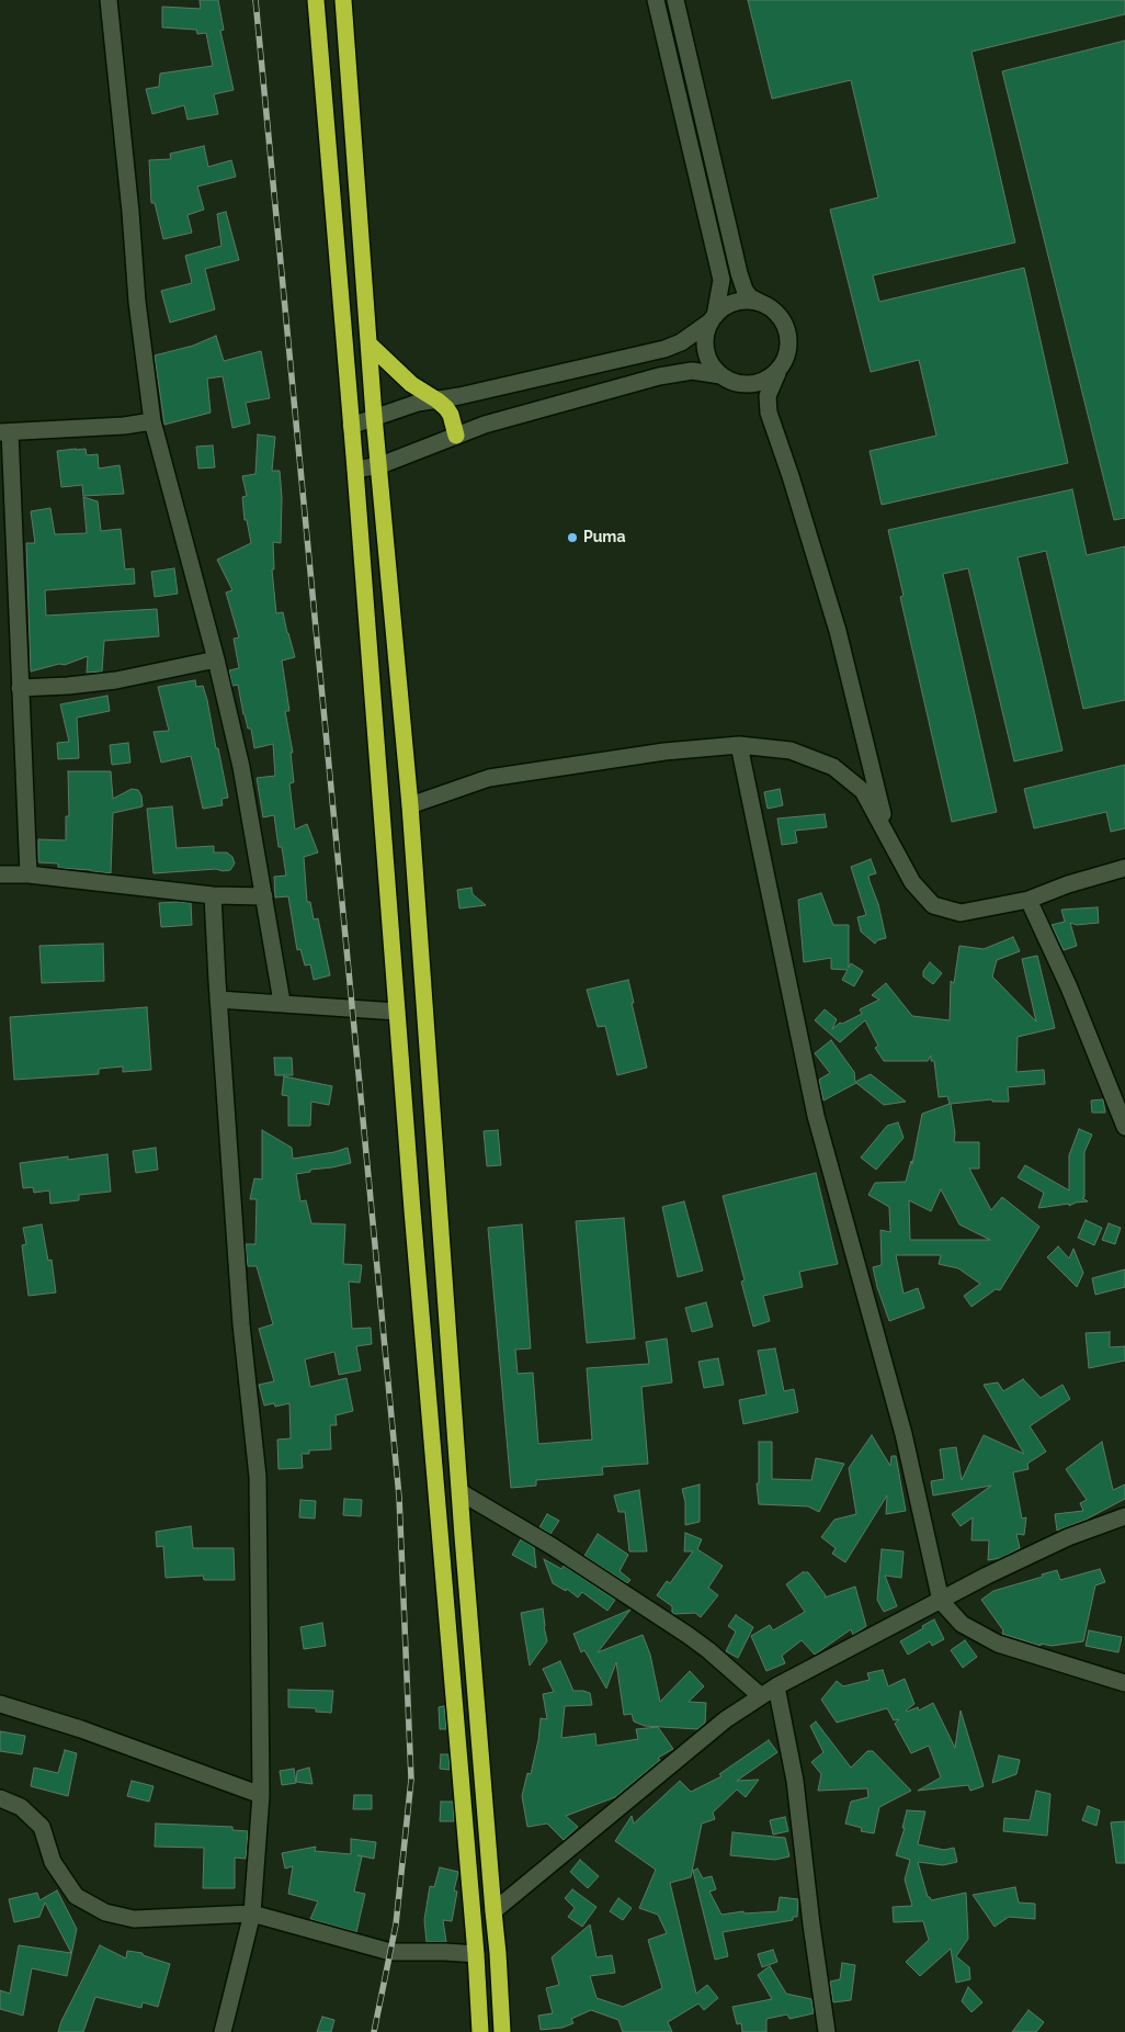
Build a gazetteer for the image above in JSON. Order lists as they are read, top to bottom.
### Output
{
  "places": ["Puma"]
}
